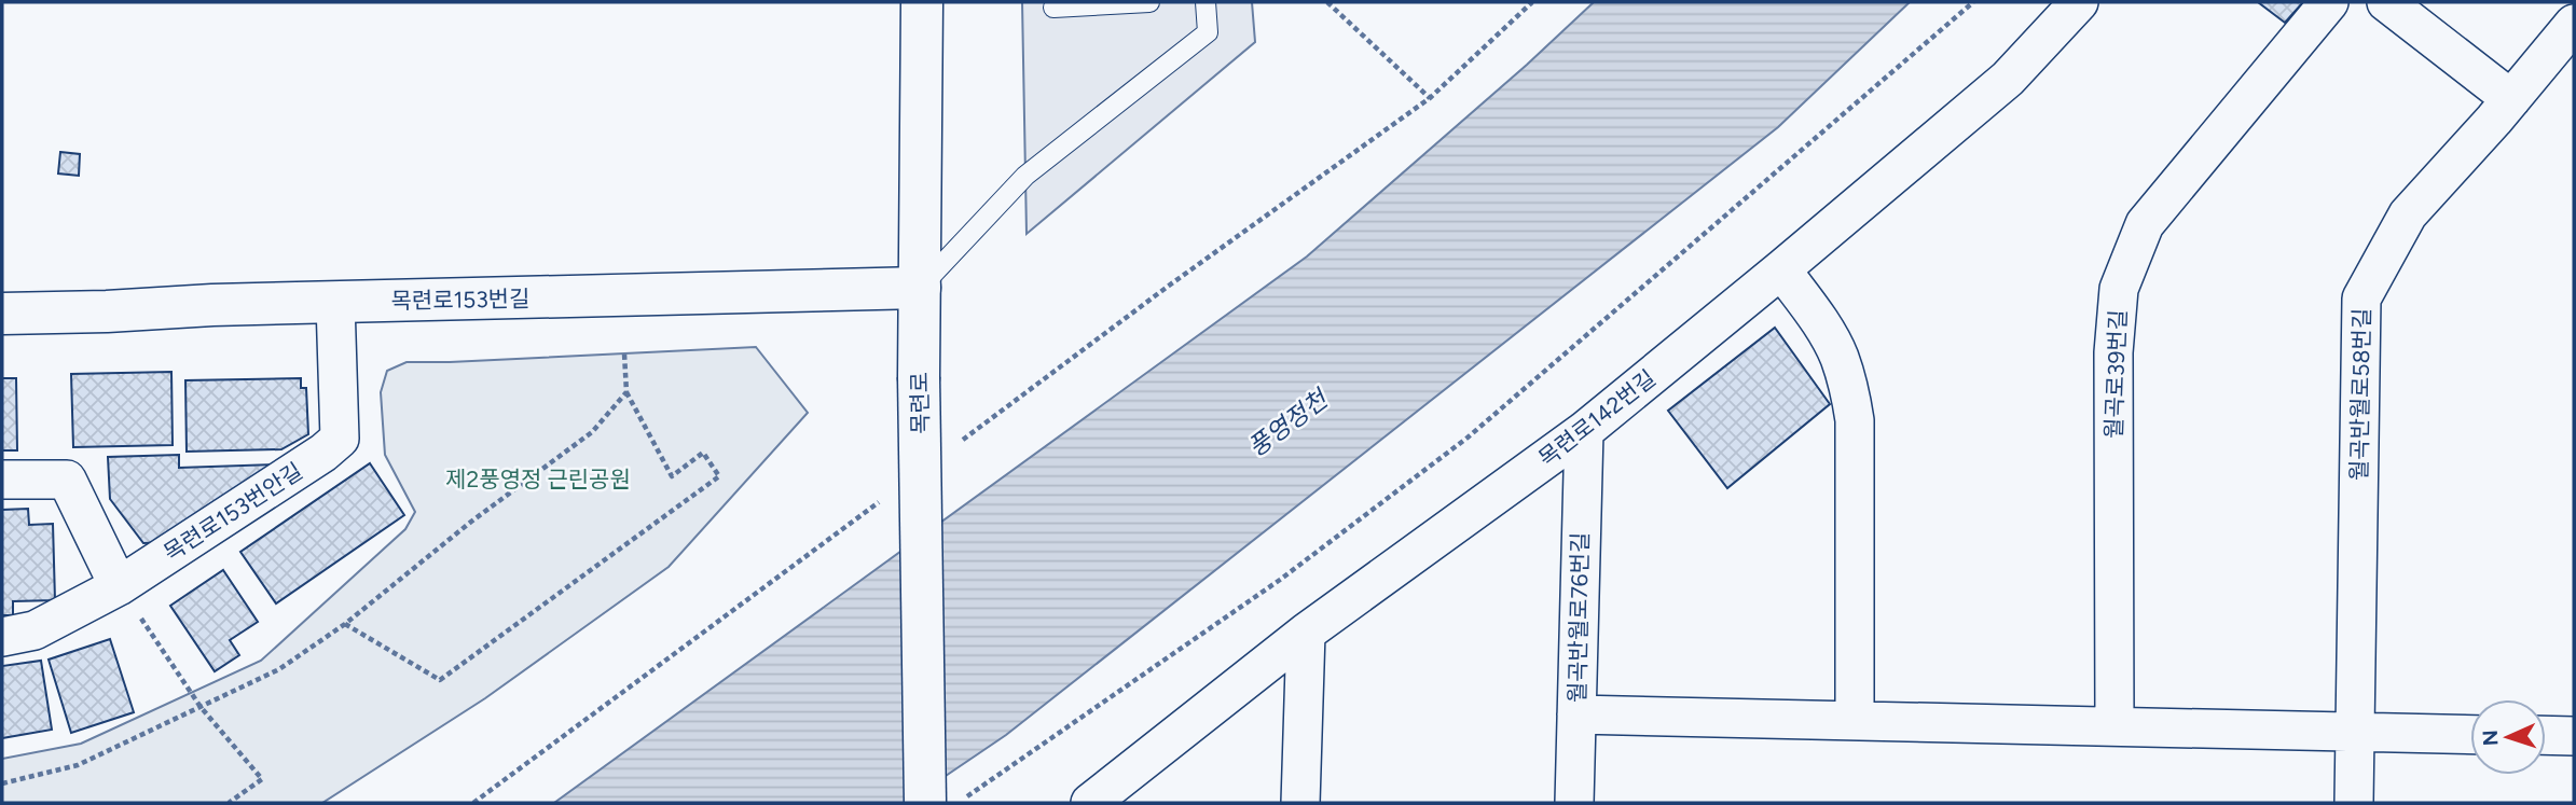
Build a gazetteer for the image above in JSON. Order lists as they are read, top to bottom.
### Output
{
  "streets": {
    "street": [
      "목련로153번길",
      "월곡로39번길",
      "월곡반월로58번길",
      "목련로",
      "목련로142번길",
      "목련로153번안길",
      "월곡반월로76번길"
    ]
  },
  "crossings": [
    ["목련로153번길", "목련로"],
    ["목련로153번길", "목련로153번안길"],
    ["목련로142번길", "월곡반월로76번길"]
  ],
  "water": ["풍영정천"],
  "parks": ["제2풍영정 근린공원"],
  "north": "left"
}
